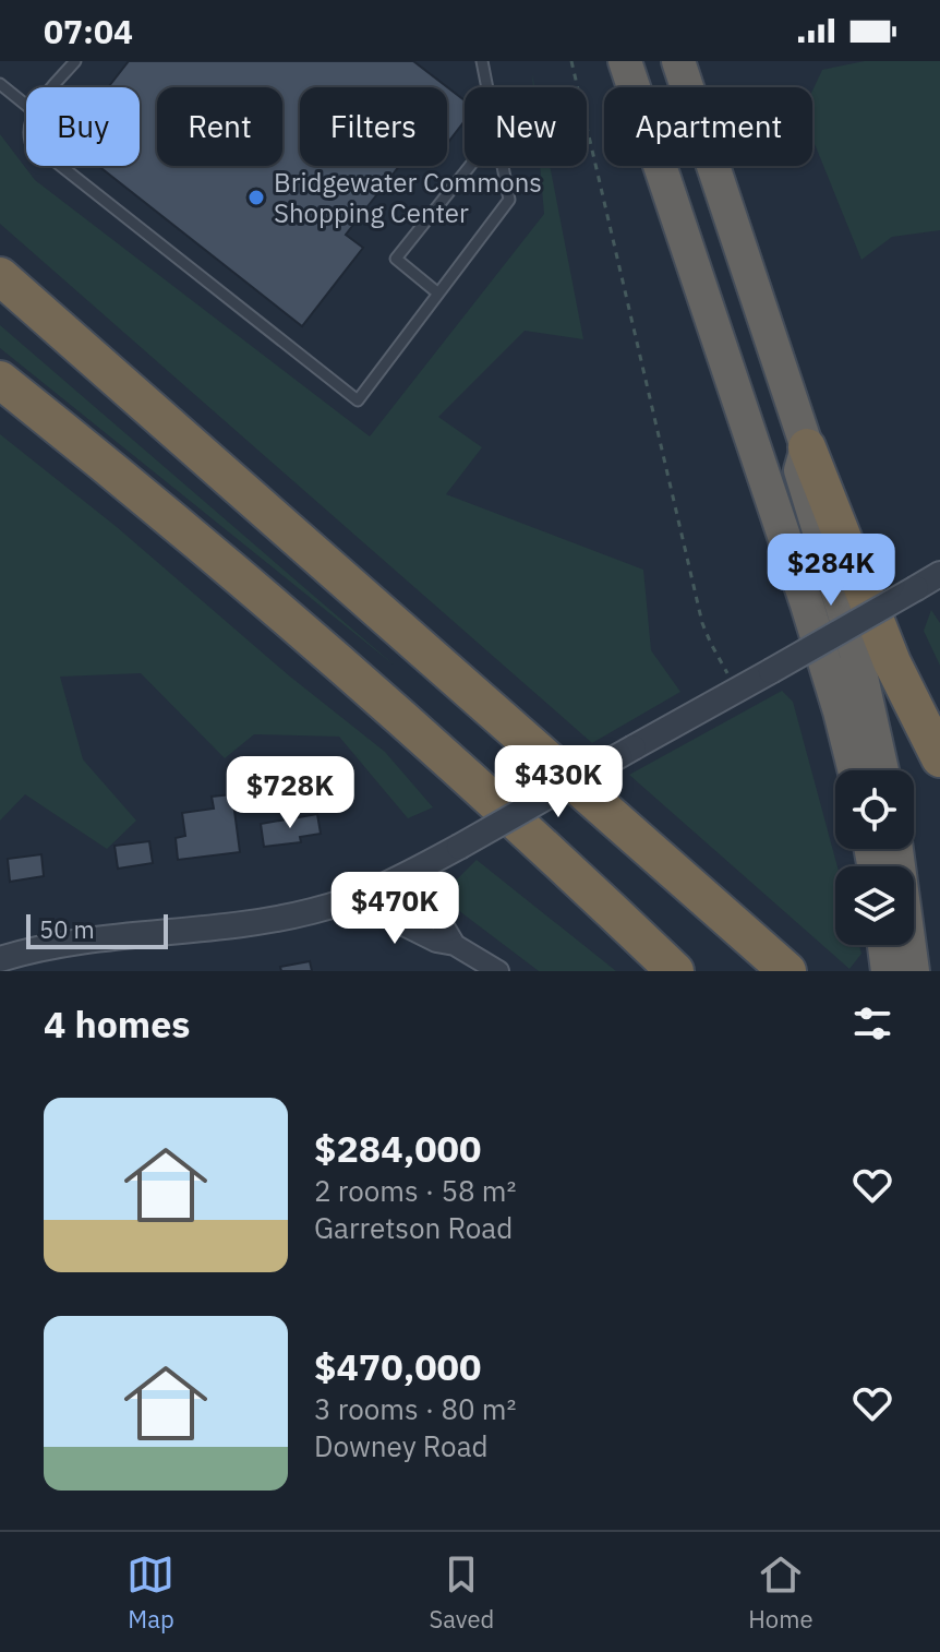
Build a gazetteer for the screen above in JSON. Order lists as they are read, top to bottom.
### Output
{
  "places": ["Bridgewater Commons Shopping Center"],
  "scale_bar": "50 m",
  "page": {
    "status": "07:04",
    "chip": [
      "Buy",
      "Rent",
      "Filters",
      "New",
      "Apartment"
    ],
    "price": [
      "$284K",
      "$430K",
      "$728K",
      "$470K"
    ],
    "scale": "50 m",
    "heading": "4 homes",
    "list": [
      {
        "name": "$284,000",
        "note": "2 rooms · 58 m² · Garretson Road"
      },
      {
        "name": "$470,000",
        "note": "3 rooms · 80 m² · Downey Road"
      }
    ],
    "tabs": ["Map", "Saved", "Home"]
  }
}
